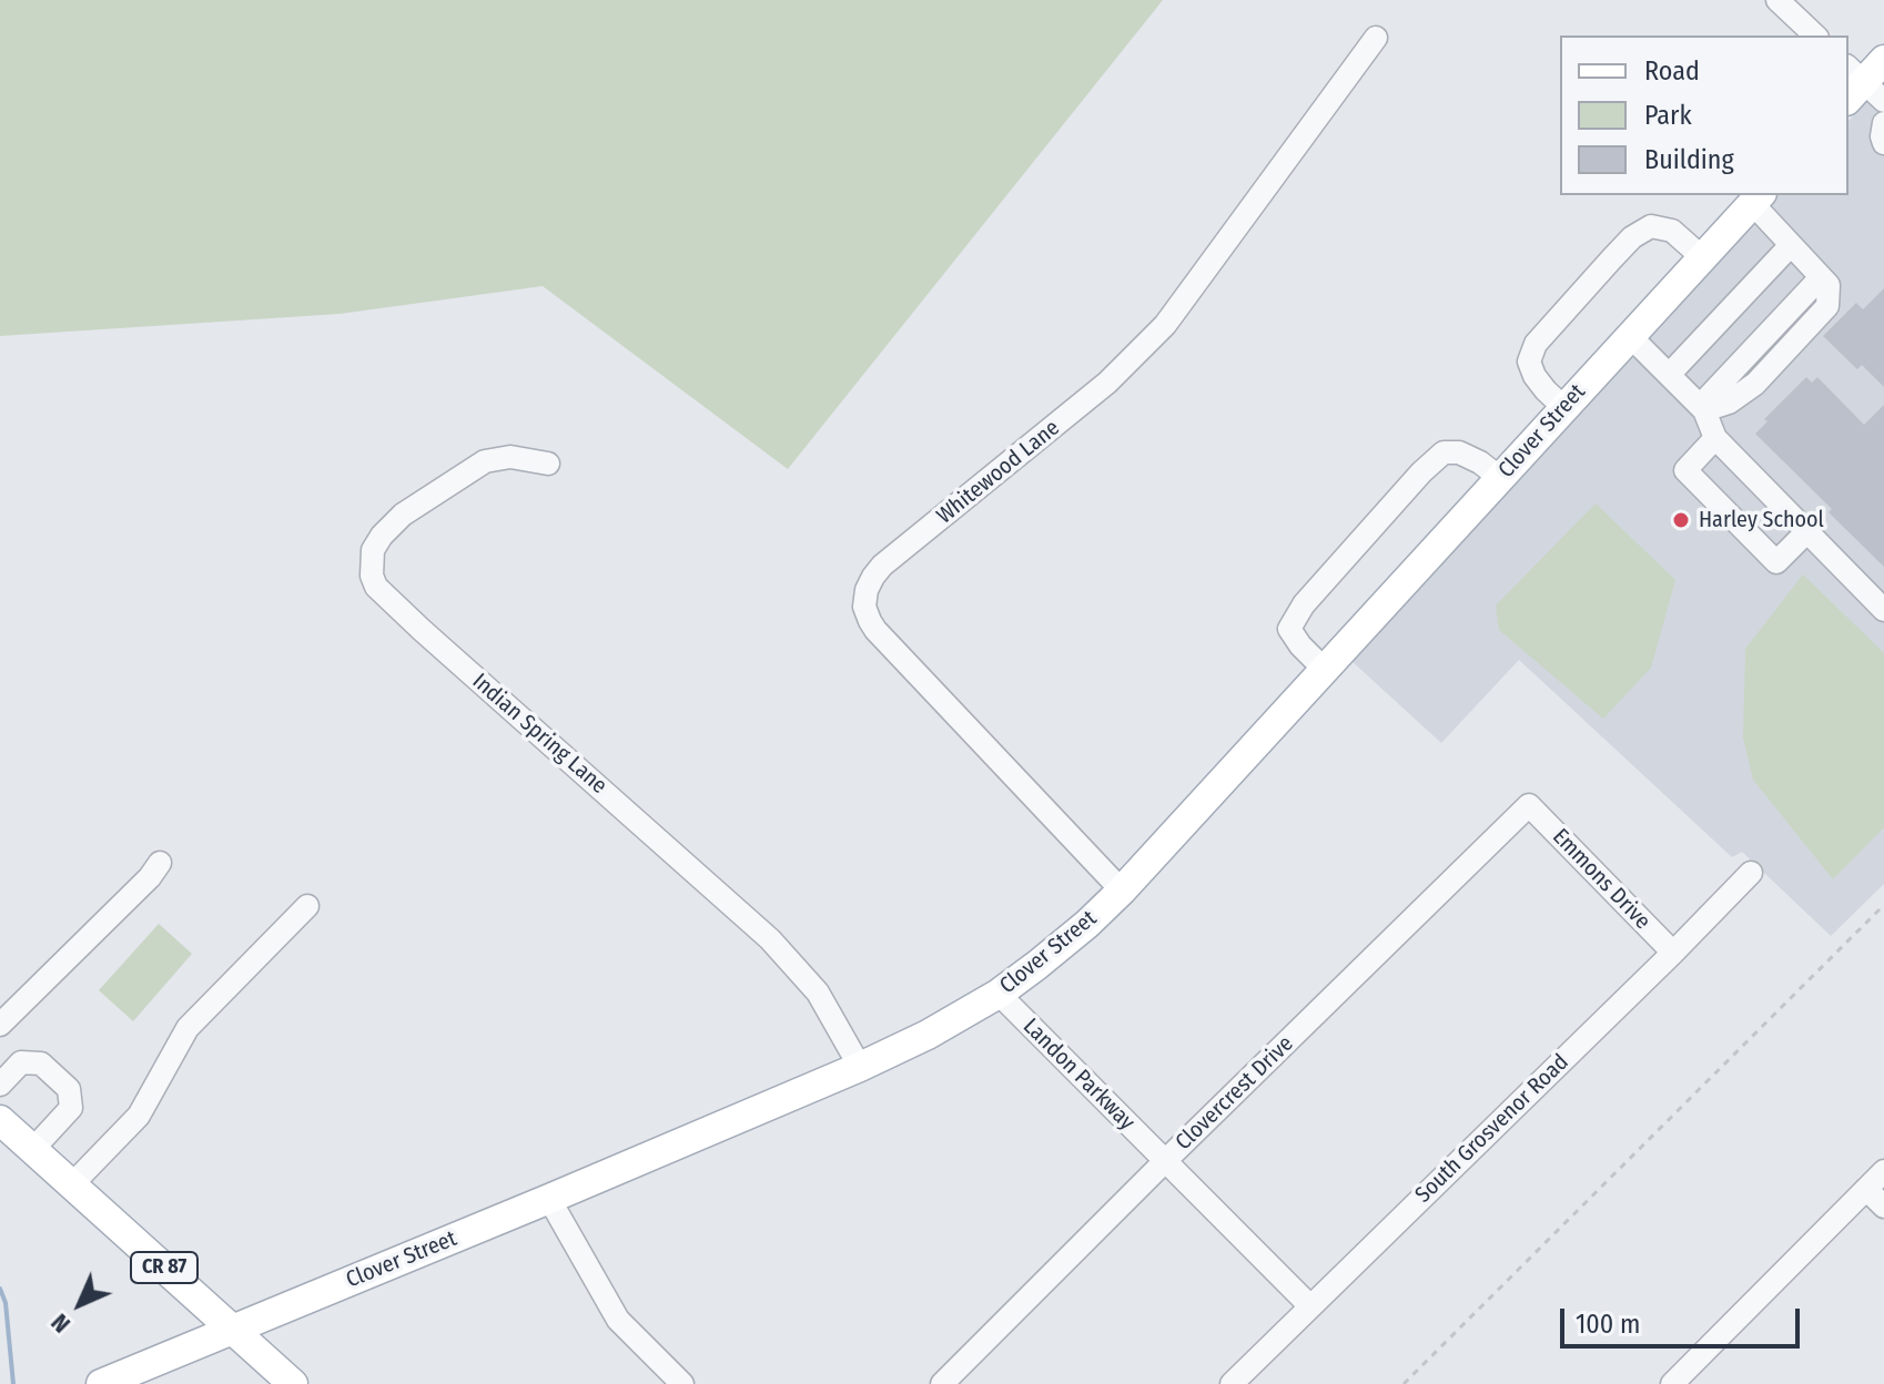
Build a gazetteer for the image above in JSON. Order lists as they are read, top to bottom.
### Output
{
  "streets": {
    "main road": ["Clover Street", "CR 87"],
    "street": [
      "Whitewood Lane",
      "Indian Spring Lane",
      "Emmons Drive",
      "Landon Parkway",
      "Clovercrest Drive",
      "South Grosvenor Road"
    ]
  },
  "crossings": [
    ["Clover Street", "Whitewood Lane"],
    ["Clover Street", "Indian Spring Lane"],
    ["Clover Street", "Landon Parkway"],
    ["Clover Street", "CR 87"],
    ["Emmons Drive", "Clovercrest Drive"],
    ["Emmons Drive", "South Grosvenor Road"],
    ["Landon Parkway", "Clovercrest Drive"],
    ["Landon Parkway", "South Grosvenor Road"]
  ],
  "places": ["Harley School"],
  "legend": ["Road", "Park", "Building"],
  "scale_bar": "100 m",
  "north": "bottom left"
}
